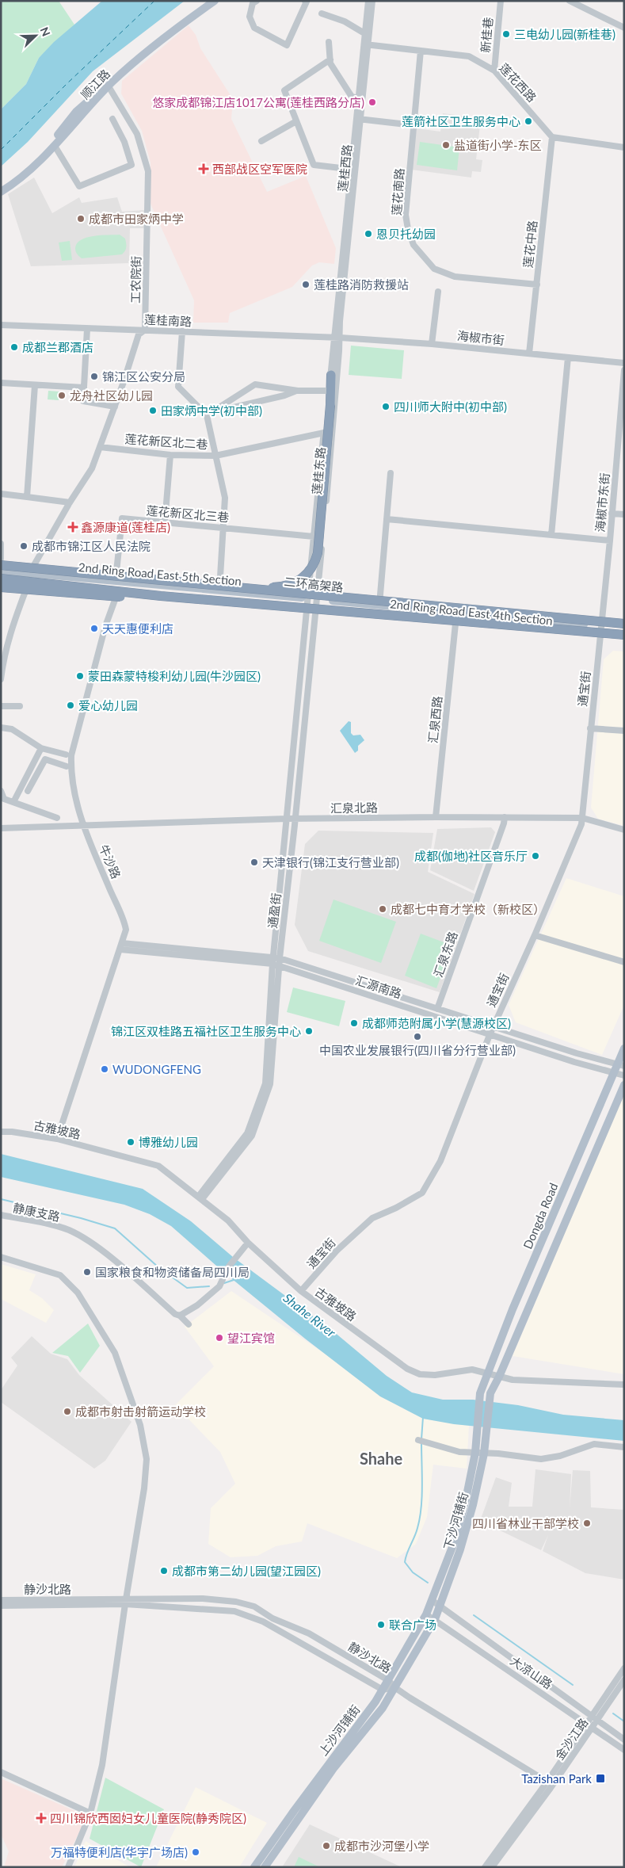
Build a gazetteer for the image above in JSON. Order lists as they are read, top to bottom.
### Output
{
  "streets": {
    "highway": ["二环高架路"],
    "main road": [
      "顺江路",
      "2nd Ring Road East 5th Section",
      "2nd Ring Road East 4th Section",
      "Dongda Road",
      "下沙河铺街",
      "上沙河铺街"
    ],
    "street": [
      "新桂巷",
      "莲花西路",
      "莲桂西路",
      "莲花南路",
      "莲花中路",
      "工农院街",
      "莲桂南路",
      "海椒市街",
      "莲花新区北二巷",
      "莲桂东路",
      "海椒市东街",
      "莲花新区北三巷",
      "通宝街",
      "汇泉西路",
      "汇泉北路",
      "牛沙路",
      "通盈街",
      "汇泉东路",
      "汇源南路",
      "古雅坡路",
      "静康支路",
      "静沙北路",
      "大凉山路",
      "金沙江路"
    ]
  },
  "crossings": [
    ["新桂巷", "莲花西路"],
    ["莲花西路", "莲桂西路"],
    ["莲花西路", "莲花南路"],
    ["莲花西路", "莲花中路"],
    ["顺江路", "工农院街"],
    ["莲桂西路", "莲桂南路"],
    ["莲桂西路", "海椒市街"],
    ["莲桂西路", "莲桂东路"],
    ["莲花南路", "莲花中路"],
    ["莲花中路", "海椒市街"],
    ["工农院街", "莲桂南路"],
    ["莲桂南路", "海椒市街"],
    ["莲桂南路", "莲桂东路"],
    ["海椒市街", "莲桂东路"],
    ["莲花新区北二巷", "莲桂东路"],
    ["莲桂东路", "莲花新区北三巷"],
    ["莲桂东路", "2nd Ring Road East 5th Section"],
    ["莲桂东路", "2nd Ring Road East 4th Section"],
    ["莲桂东路", "通盈街"],
    ["海椒市东街", "2nd Ring Road East 4th Section"],
    ["海椒市东街", "通宝街"],
    ["莲花新区北三巷", "2nd Ring Road East 5th Section"],
    ["莲花新区北三巷", "牛沙路"],
    ["2nd Ring Road East 5th Section", "2nd Ring Road East 4th Section"],
    ["2nd Ring Road East 5th Section", "牛沙路"],
    ["2nd Ring Road East 5th Section", "通盈街"],
    ["二环高架路", "2nd Ring Road East 4th Section"],
    ["二环高架路", "汇泉西路"],
    ["2nd Ring Road East 4th Section", "通宝街"],
    ["2nd Ring Road East 4th Section", "汇泉西路"],
    ["2nd Ring Road East 4th Section", "通盈街"],
    ["通宝街", "汇泉北路"],
    ["通宝街", "汇源南路"],
    ["通宝街", "古雅坡路"],
    ["汇泉西路", "汇泉北路"],
    ["汇泉北路", "牛沙路"],
    ["汇泉北路", "通盈街"],
    ["汇泉北路", "汇泉东路"],
    ["牛沙路", "汇源南路"],
    ["牛沙路", "古雅坡路"],
    ["通盈街", "汇源南路"],
    ["通盈街", "古雅坡路"],
    ["汇泉东路", "汇源南路"],
    ["汇源南路", "Dongda Road"],
    ["古雅坡路", "Dongda Road"],
    ["古雅坡路", "下沙河铺街"],
    ["Dongda Road", "下沙河铺街"],
    ["下沙河铺街", "大凉山路"],
    ["下沙河铺街", "上沙河铺街"],
    ["静沙北路", "上沙河铺街"],
    ["大凉山路", "上沙河铺街"],
    ["大凉山路", "金沙江路"]
  ],
  "districts": ["Shahe"],
  "water": ["Shahe River"],
  "places": {
    "other": [
      "三电幼儿园(新桂巷)",
      "悠家成都锦江店1017公寓(莲桂西路分店)",
      "莲箭社区卫生服务中心",
      "盐道街小学-东区",
      "成都市田家炳中学",
      "恩贝托幼园",
      "莲桂路消防救援站",
      "成都兰郡酒店",
      "锦江区公安分局",
      "龙舟社区幼儿园",
      "四川师大附中(初中部)",
      "田家炳中学(初中部)",
      "成都市锦江区人民法院",
      "天天惠便利店",
      "蒙田森蒙特梭利幼儿园(牛沙园区)",
      "爱心幼儿园",
      "成都(伽地)社区音乐厅",
      "天津银行(锦江支行营业部)",
      "成都七中育才学校（新校区）",
      "成都师范附属小学(慧源校区)",
      "锦江区双桂路五福社区卫生服务中心",
      "中国农业发展银行(四川省分行营业部)",
      "WUDONGFENG",
      "博雅幼儿园",
      "国家粮食和物资储备局四川局",
      "望江宾馆",
      "成都市射击射箭运动学校",
      "四川省林业干部学校",
      "成都市第二幼儿园(望江园区)",
      "联合广场",
      "成都市沙河堡小学",
      "万福特便利店(华宇广场店)"
    ],
    "health": ["西部战区空军医院", "鑫源康道(莲桂店)", "四川锦欣西囡妇女儿童医院(静秀院区)"],
    "transit": ["Tazishan Park"]
  },
  "north": "top right"
}
